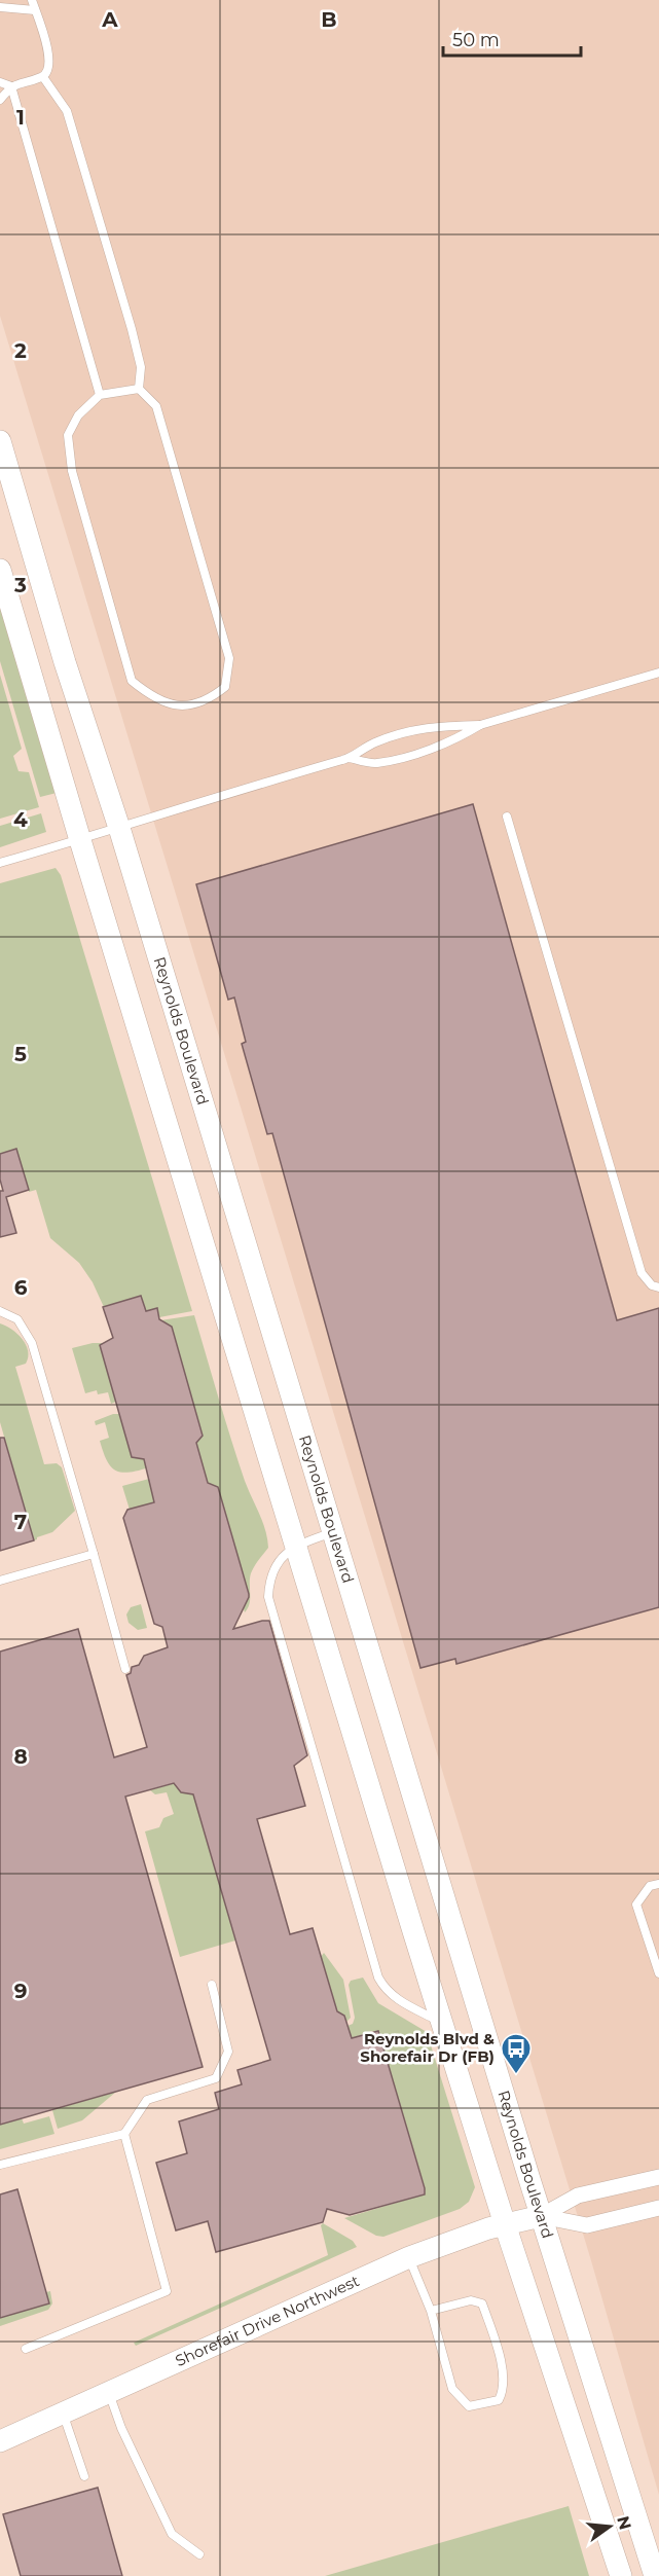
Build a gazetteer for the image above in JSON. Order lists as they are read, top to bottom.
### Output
{
  "streets": {
    "main road": ["Reynolds Boulevard", "Shorefair Drive Northwest"]
  },
  "crossings": [
    ["Reynolds Boulevard", "Shorefair Drive Northwest"]
  ],
  "places": {
    "bus stop": ["Reynolds Blvd & Shorefair Dr (FB)"]
  },
  "scale_bar": "50 m",
  "north": "right",
  "grid": {
    "columns": ["A", "B"],
    "rows": [
      "1",
      "2",
      "3",
      "4",
      "5",
      "6",
      "7",
      "8",
      "9"
    ]
  }
}
